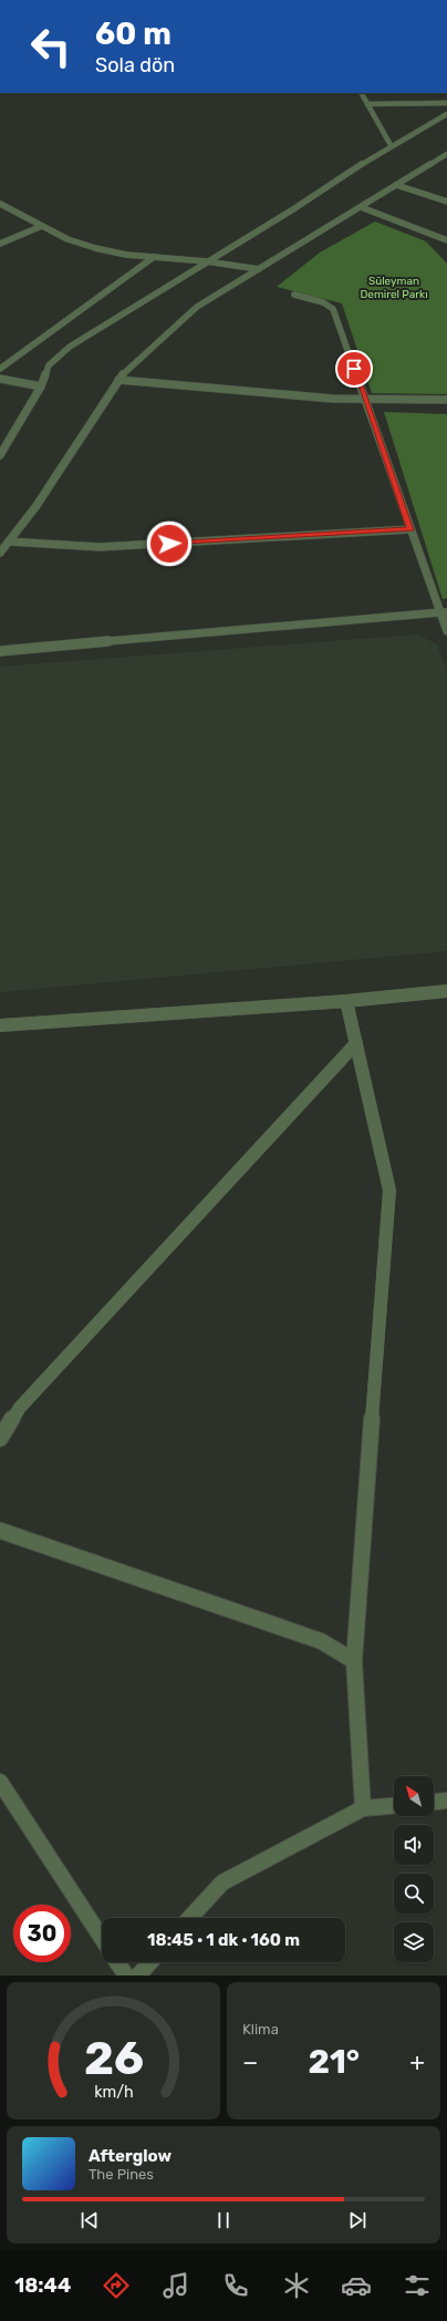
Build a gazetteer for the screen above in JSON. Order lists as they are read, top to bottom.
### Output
{
  "parks": ["Süleyman Demirel Parkı"],
  "north": "top left",
  "page": {
    "turn": ["60 m", "Sola dön"],
    "limit": "30",
    "trip": "18:45 · 1 dk · 160 m",
    "tile": "Klima",
    "heat": ["−", "21°", "+"],
    "song": ["Afterglow", "The Pines"],
    "tabs": "18:44",
    "gauge": ["26", "km/h"]
  }
}
